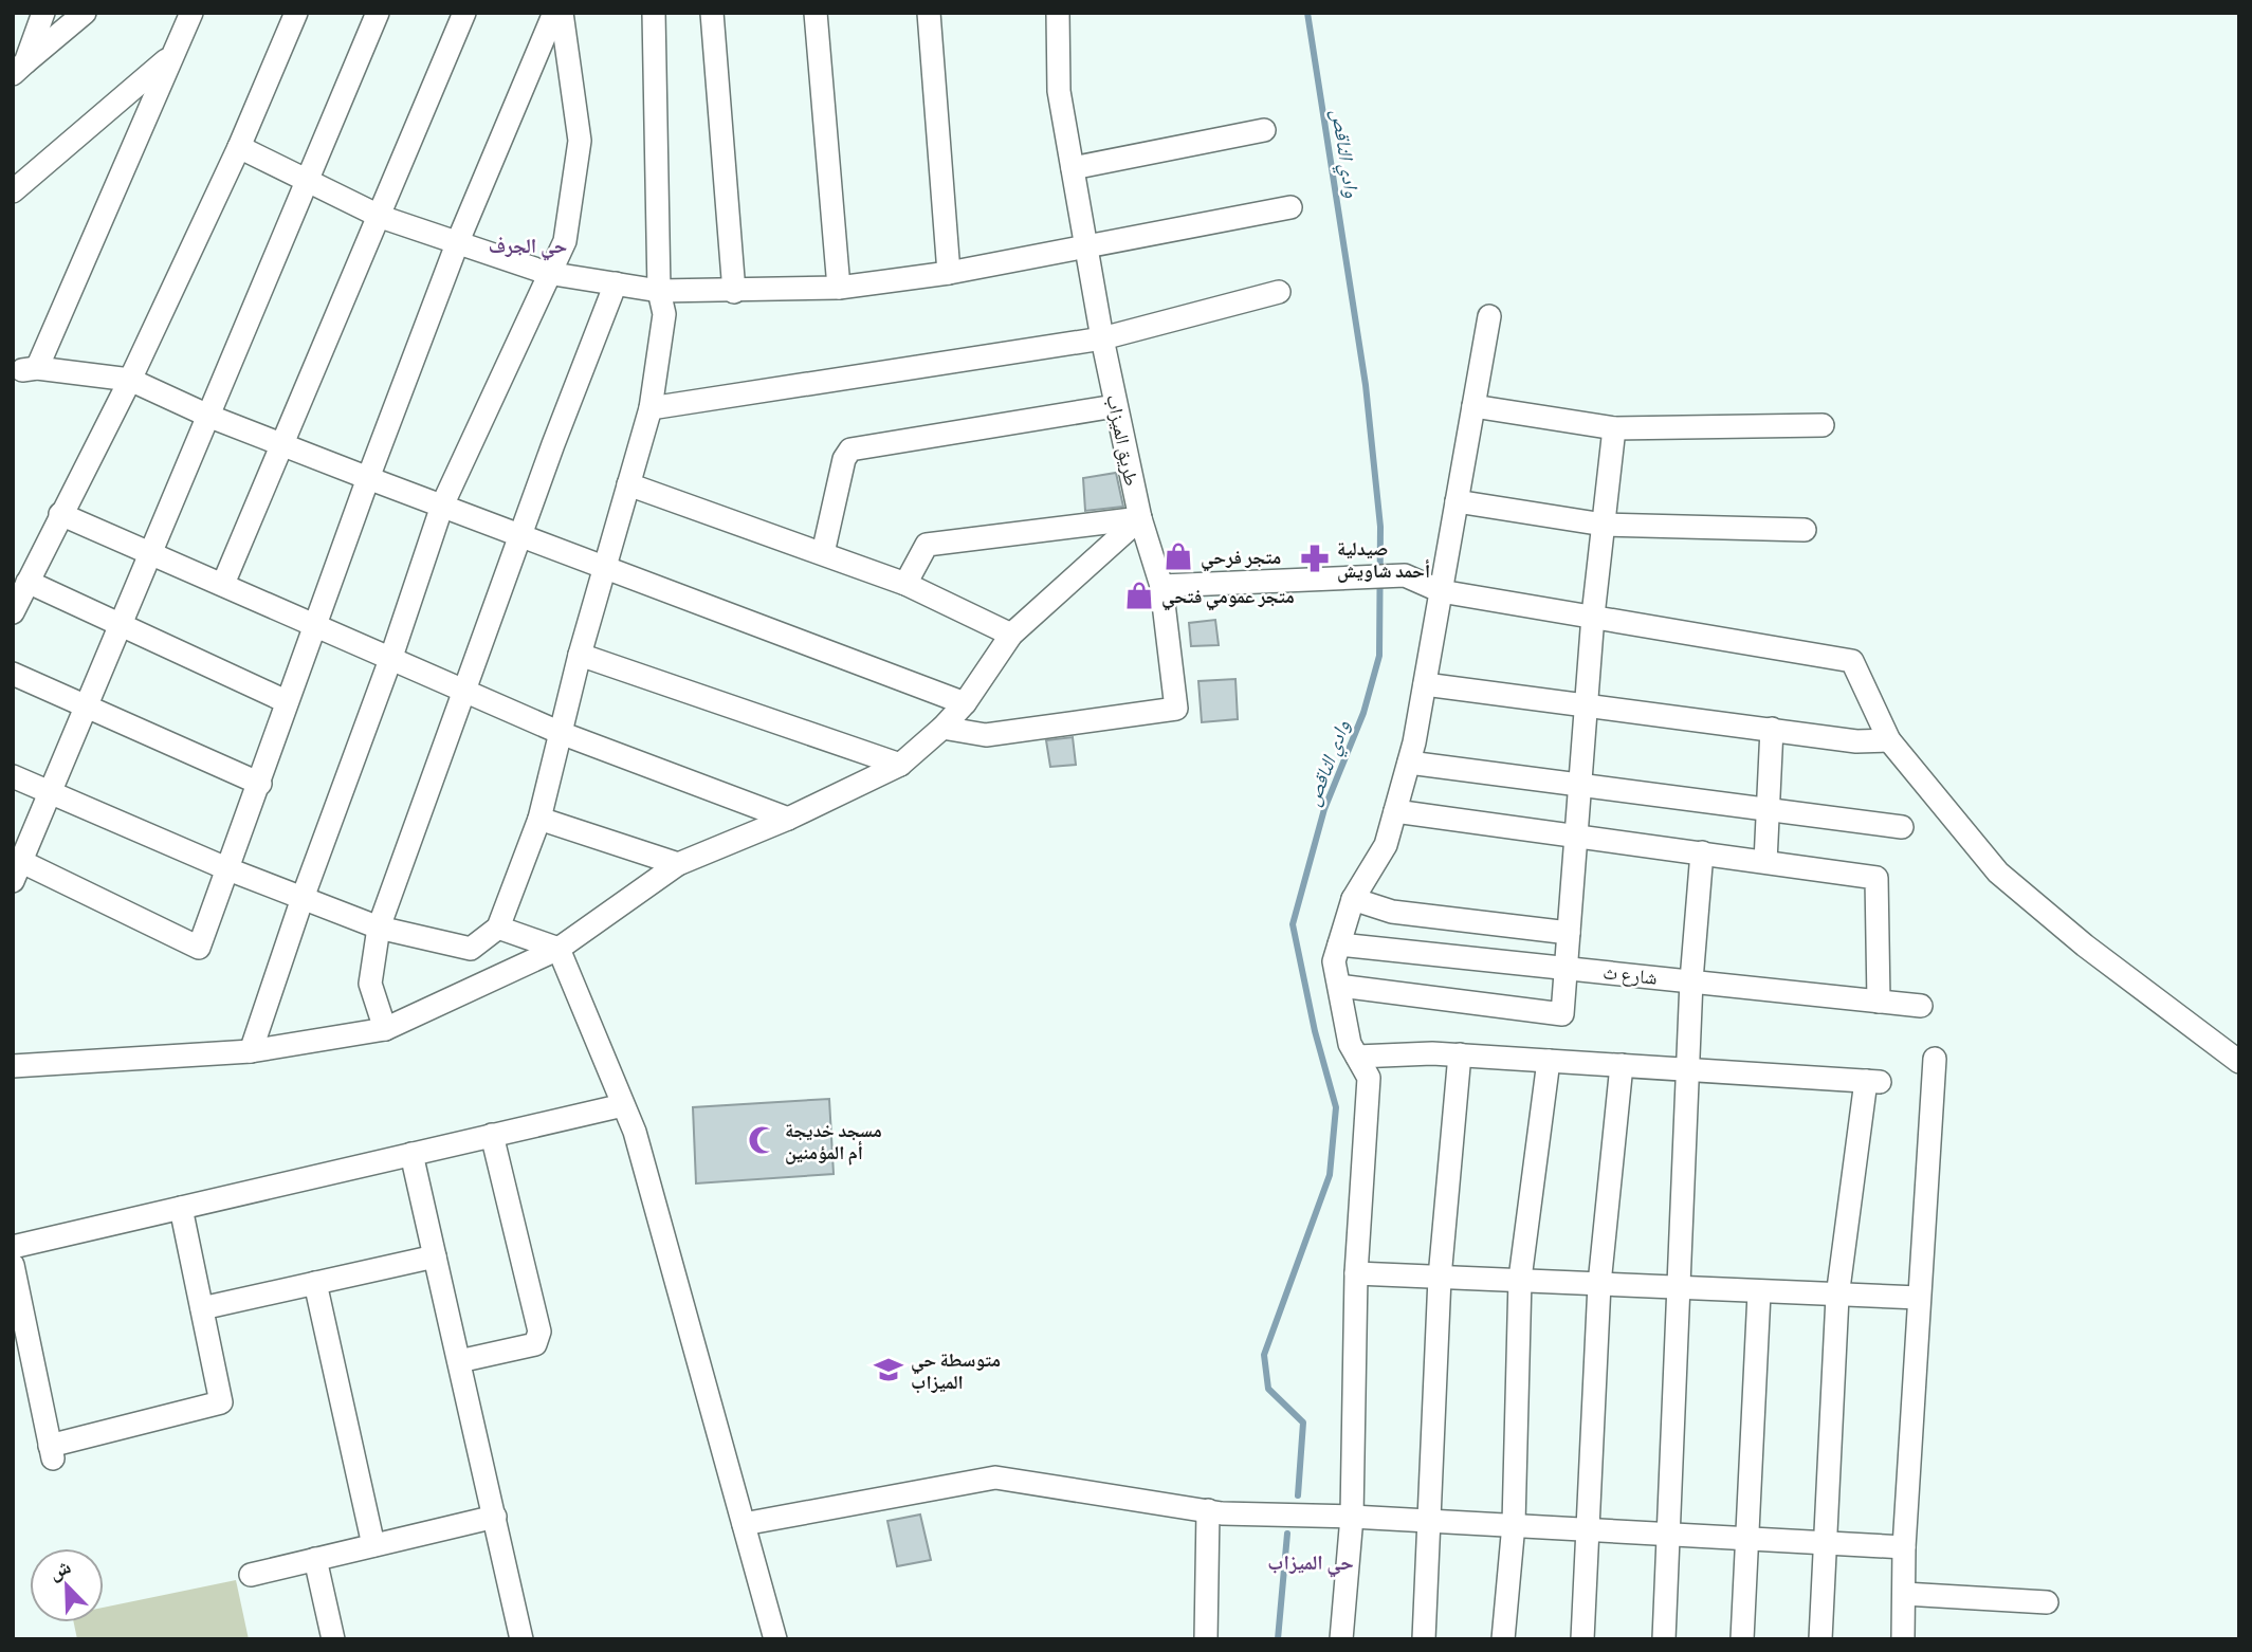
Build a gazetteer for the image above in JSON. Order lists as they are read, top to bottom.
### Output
{
  "streets": {
    "street": ["طريق الميزاب", "شارع ث"]
  },
  "districts": ["حي الجرف", "حي الميزاب"],
  "water": ["وادي الناقص"],
  "places": {
    "shop": ["متجر فرحي", "متجر عمومي فتحي"],
    "pharmacy": ["صيدلية أحمد شاويش"],
    "mosque": ["مسجد خديجة أم المؤمنين"],
    "school or university": ["متوسطة حي الميزاب"]
  },
  "north": "top left"
}
